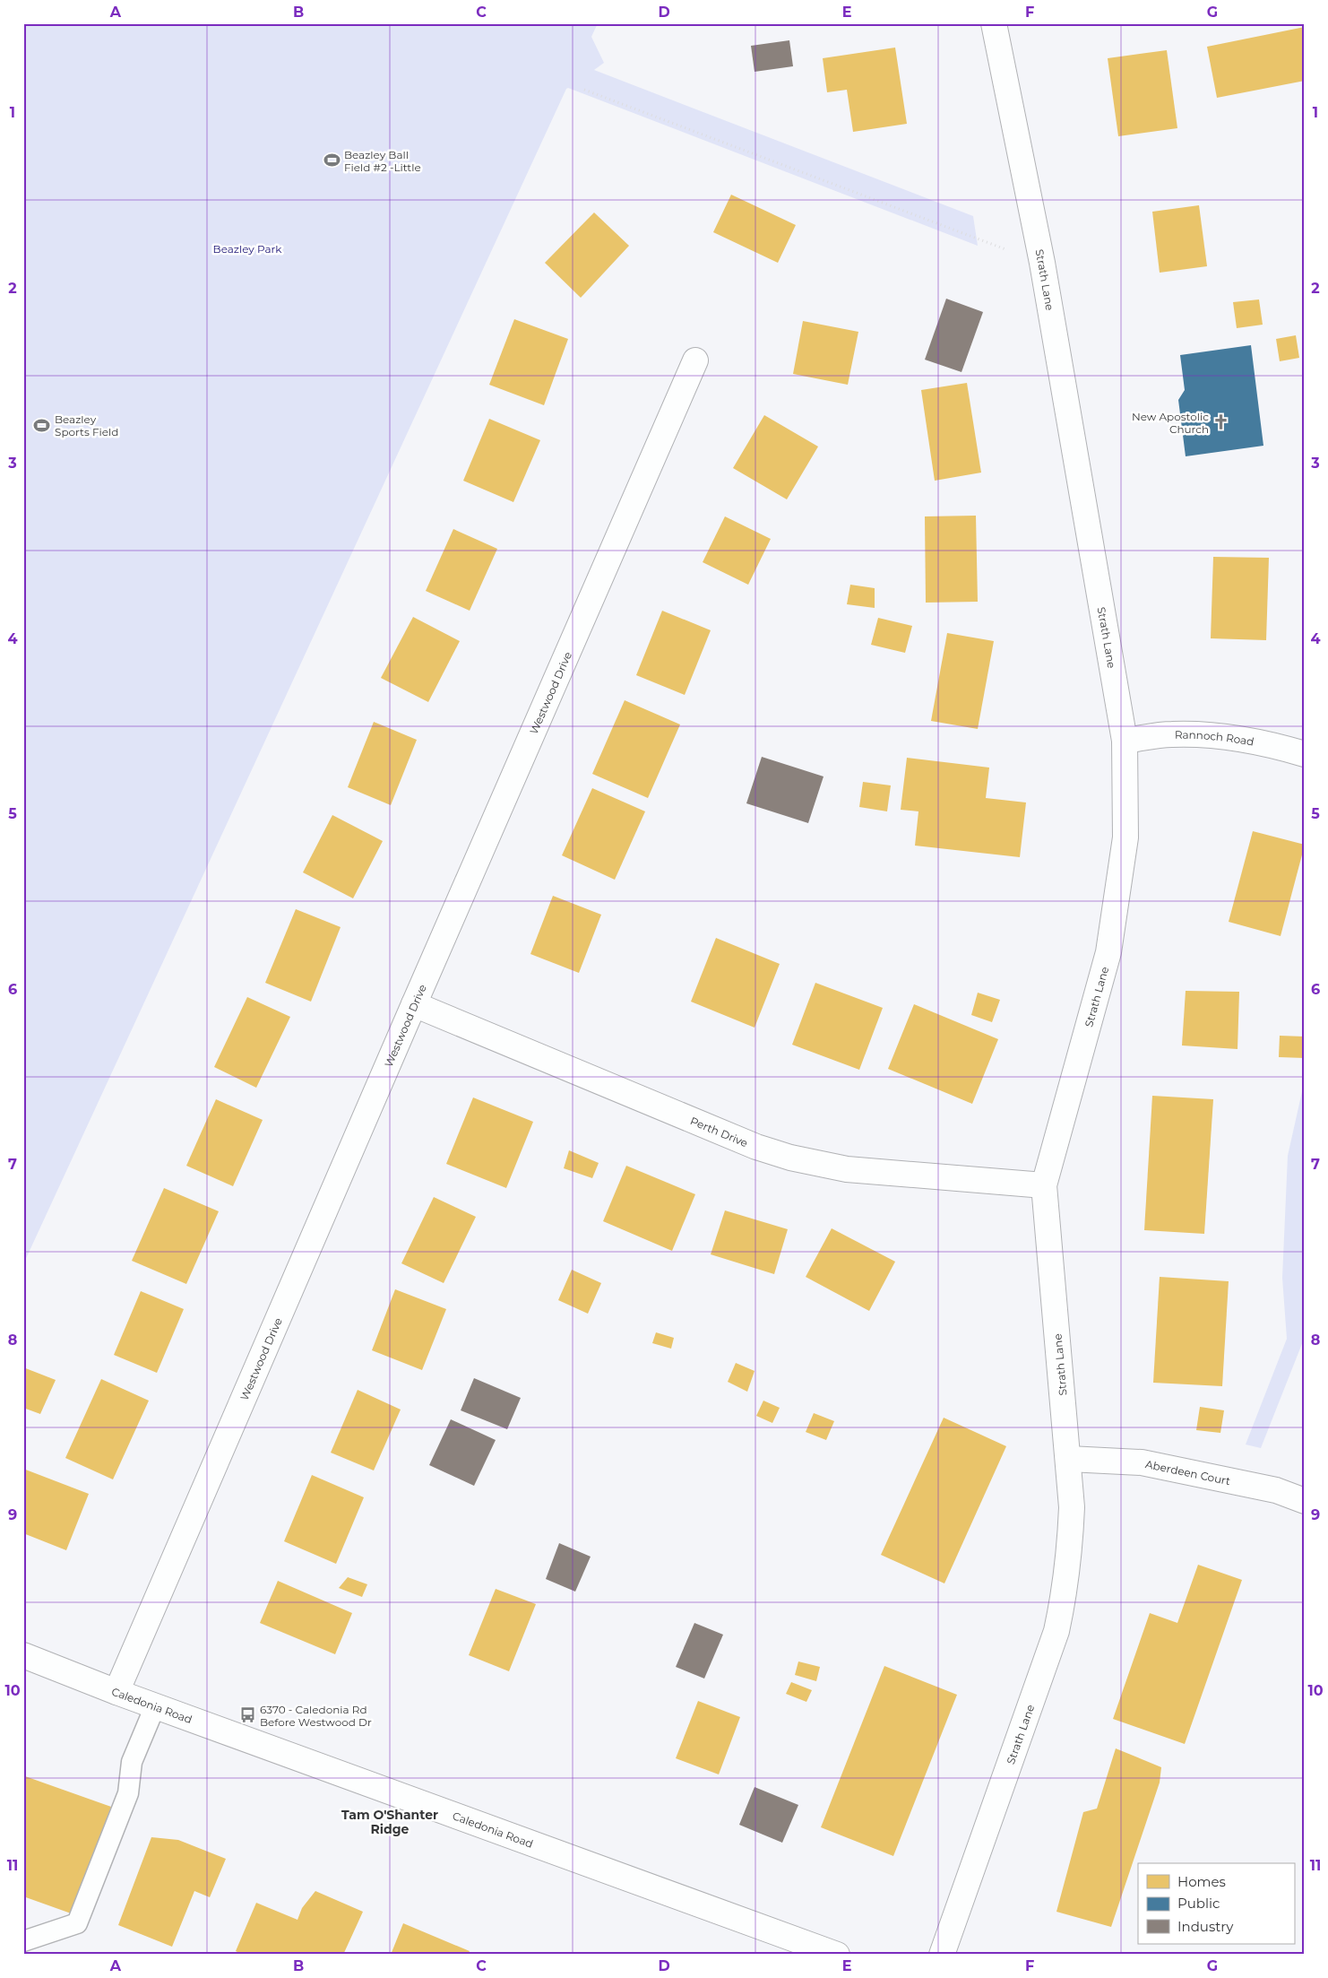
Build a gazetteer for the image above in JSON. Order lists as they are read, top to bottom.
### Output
{
  "streets": {
    "street": [
      "Strath Lane",
      "Westwood Drive",
      "Rannoch Road",
      "Perth Drive",
      "Aberdeen Court",
      "Caledonia Road"
    ]
  },
  "crossings": [
    ["Strath Lane", "Rannoch Road"],
    ["Strath Lane", "Perth Drive"],
    ["Strath Lane", "Aberdeen Court"],
    ["Westwood Drive", "Perth Drive"],
    ["Westwood Drive", "Caledonia Road"]
  ],
  "districts": ["Tam O'Shanter Ridge"],
  "parks": ["Beazley Park"],
  "places": {
    "sports": ["Beazley Ball Field #2 -Little", "Beazley Sports Field"],
    "church": ["New Apostolic Church"],
    "bus stop": ["6370 - Caledonia Rd Before Westwood Dr"]
  },
  "legend": ["Homes", "Public", "Industry"],
  "grid": {
    "columns": [
      "A",
      "B",
      "C",
      "D",
      "E",
      "F",
      "G"
    ],
    "rows": [
      "1",
      "2",
      "3",
      "4",
      "5",
      "6",
      "7",
      "8",
      "9",
      "10",
      "11"
    ]
  }
}
